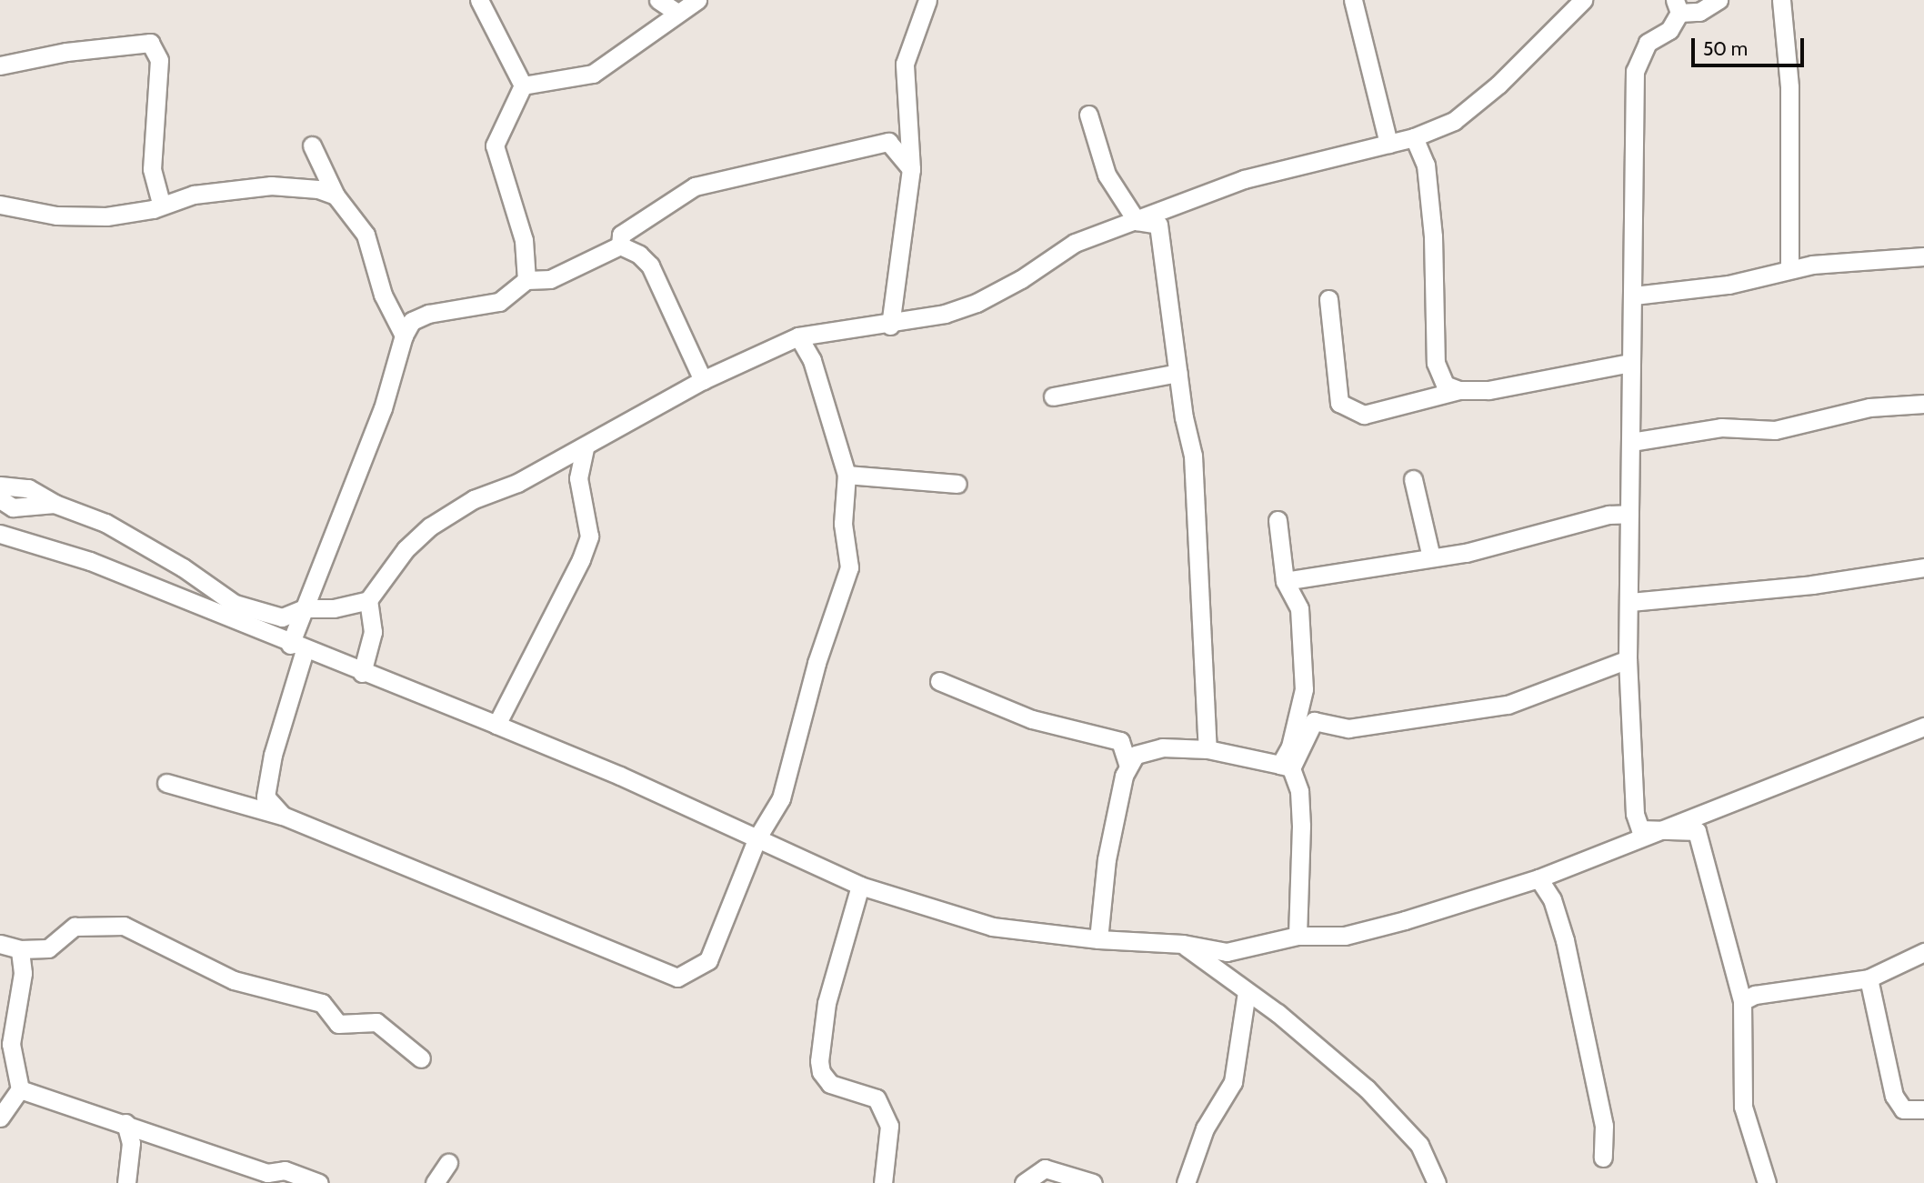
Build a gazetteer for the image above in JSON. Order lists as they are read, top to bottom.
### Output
{
  "scale_bar": "50 m"
}
